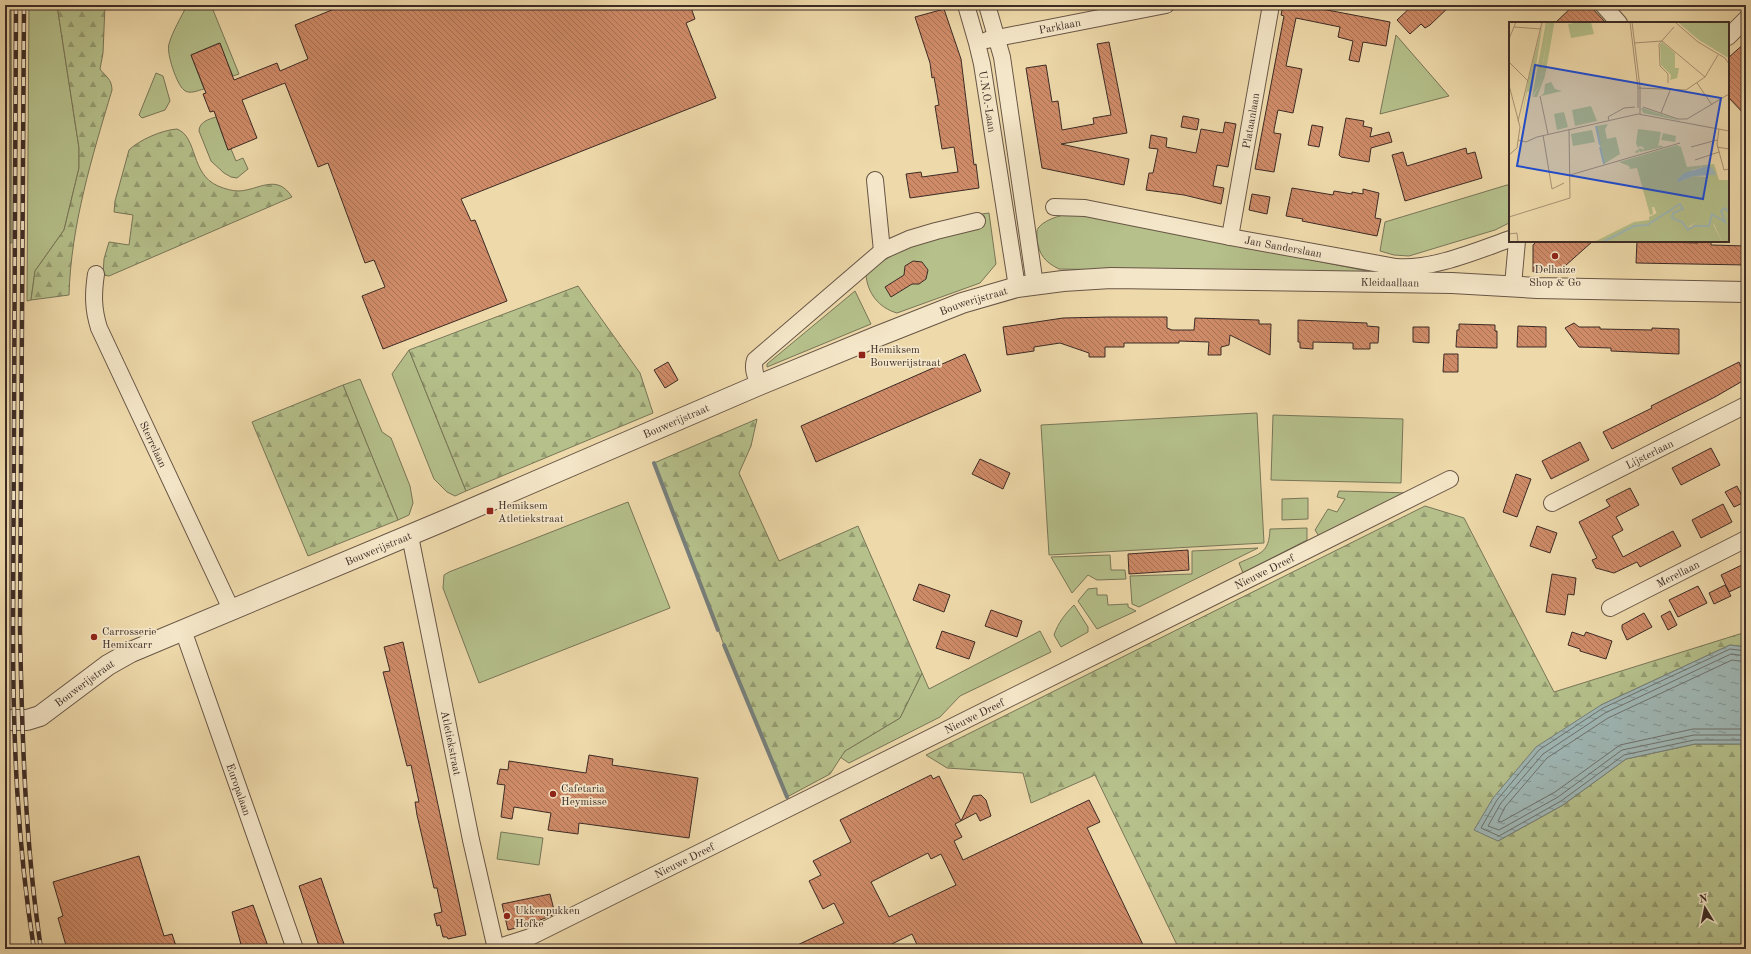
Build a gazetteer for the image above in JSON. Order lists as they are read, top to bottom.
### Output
{
  "streets": {
    "street": [
      "Parklaan",
      "U.N.O.-Laan",
      "Plataanlaan",
      "Jan Sanderslaan",
      "Kleidaallaan",
      "Bouwerijstraat",
      "Sterrelaan",
      "Lijsterlaan",
      "Nieuwe Dreef",
      "Merellaan",
      "Atletiekstraat",
      "Europalaan"
    ]
  },
  "crossings": [
    ["Parklaan", "U.N.O.-Laan"],
    ["U.N.O.-Laan", "Kleidaallaan"],
    ["U.N.O.-Laan", "Bouwerijstraat"],
    ["Plataanlaan", "Jan Sanderslaan"],
    ["Kleidaallaan", "Bouwerijstraat"],
    ["Bouwerijstraat", "Sterrelaan"],
    ["Bouwerijstraat", "Atletiekstraat"],
    ["Bouwerijstraat", "Europalaan"],
    ["Nieuwe Dreef", "Atletiekstraat"]
  ],
  "places": {
    "other": [
      "Delhaize Shop & Go",
      "Carrosserie Hemixcarr",
      "Cafetaria Heymisse",
      "Ukkenpukken Hofke"
    ],
    "transit": ["Hemiksem Bouwerijstraat", "Hemiksem Atletiekstraat"]
  },
  "north": "top"
}
